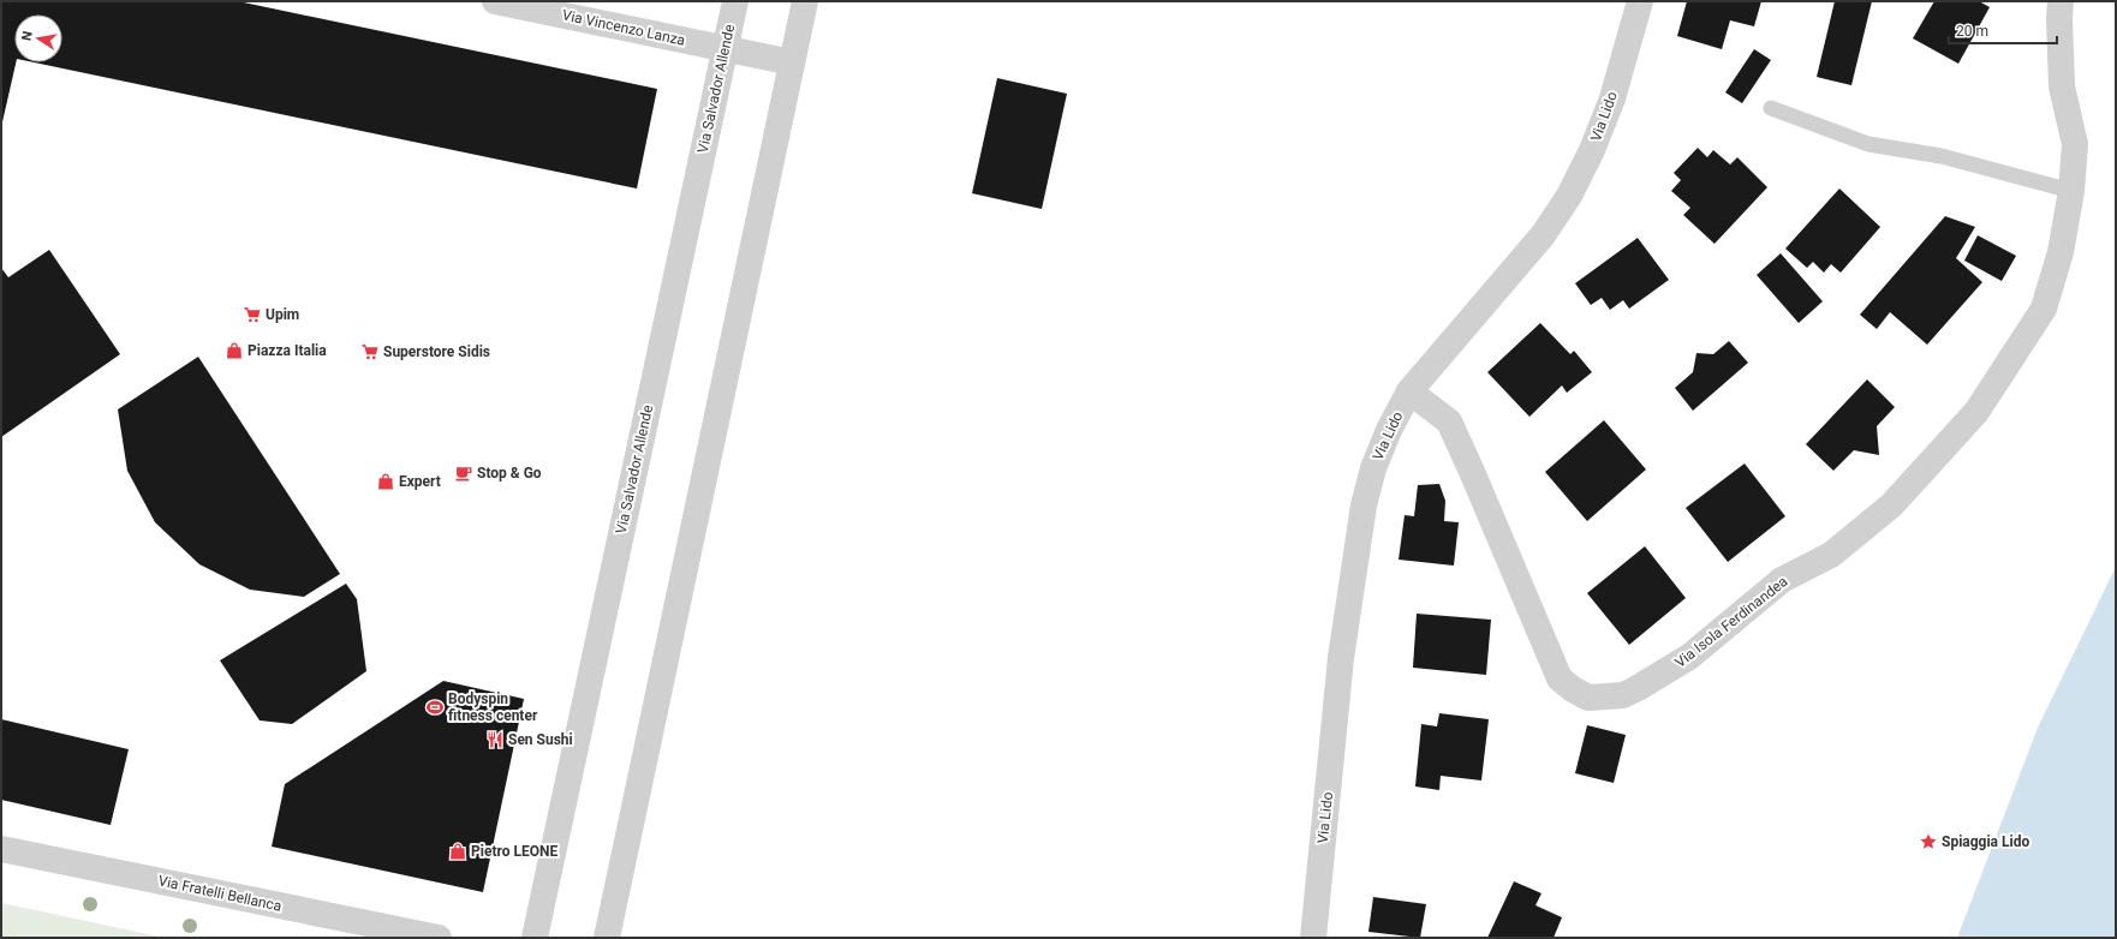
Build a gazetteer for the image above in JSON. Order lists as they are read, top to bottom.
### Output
{
  "streets": {
    "street": [
      "Via Vincenzo Lanza",
      "Via Salvador Allende",
      "Via Lido",
      "Via Isola Ferdinandea",
      "Via Fratelli Bellanca"
    ]
  },
  "crossings": [
    ["Via Vincenzo Lanza", "Via Salvador Allende"],
    ["Via Lido", "Via Isola Ferdinandea"]
  ],
  "places": {
    "supermarket": ["Upim", "Superstore Sidis"],
    "shop": ["Piazza Italia", "Expert", "Pietro LEONE"],
    "cafe": ["Stop & Go"],
    "sports": ["Bodyspin fitness center"],
    "restaurant": ["Sen Sushi"],
    "place": ["Spiaggia Lido"]
  },
  "scale_bar": "20 m",
  "north": "left"
}
